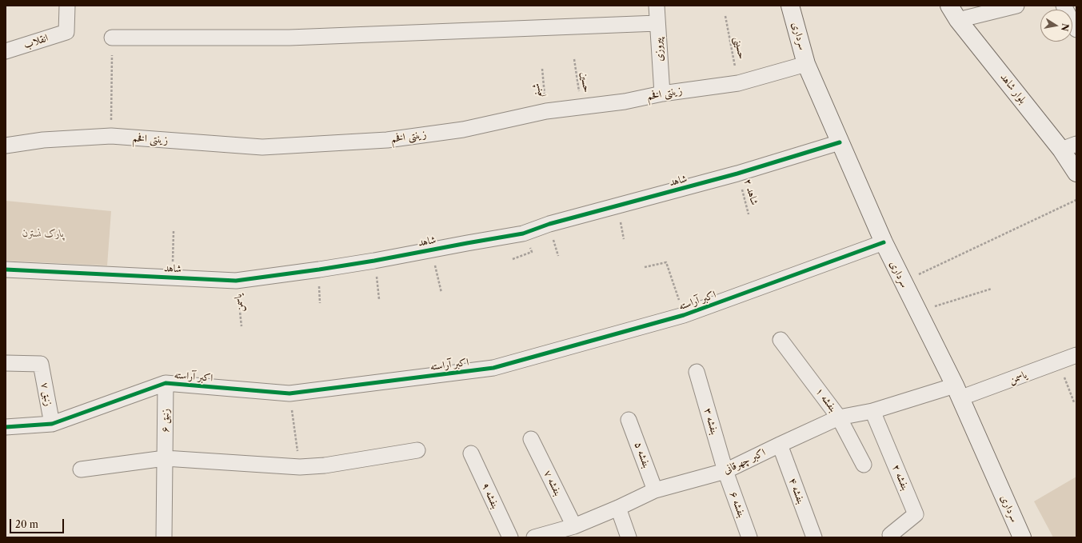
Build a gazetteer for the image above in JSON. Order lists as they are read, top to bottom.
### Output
{
  "streets": {
    "main road": ["سرداری", "بلوار شاهد"],
    "street": [
      "انقلاب",
      "پیروزی",
      "زینتی افخم",
      "شاهد",
      "اکبر آراسته",
      "یاسمن",
      "زنبق ۷",
      "بنفشه ۱",
      "زنبق ۶",
      "بنفشه ۳",
      "بنفشه ۵",
      "اکبر چهرقانی",
      "بنفشه ۲",
      "بنفشه ۷",
      "بنفشه ۴",
      "بنفشه ۹",
      "بنفشه ۶"
    ],
    "path": [
      "حسینی",
      "حسین",
      "شبنم",
      "شاهد ۲"
    ]
  },
  "crossings": [
    ["سرداری", "زینتی افخم"],
    ["سرداری", "شاهد"],
    ["سرداری", "اکبر آراسته"],
    ["سرداری", "یاسمن"],
    ["سرداری", "اکبر چهرقانی"],
    ["حسینی", "زینتی افخم"],
    ["پیروزی", "زینتی افخم"],
    ["حسین", "زینتی افخم"],
    ["شبنم", "زینتی افخم"],
    ["شاهد", "شاهد ۲"],
    ["شاهد", "یاسمن"],
    ["اکبر آراسته", "زنبق ۷"],
    ["اکبر آراسته", "زنبق ۶"],
    ["یاسمن", "اکبر چهرقانی"],
    ["بنفشه ۱", "اکبر چهرقانی"],
    ["بنفشه ۳", "اکبر چهرقانی"],
    ["بنفشه ۳", "بنفشه ۶"],
    ["بنفشه ۵", "اکبر چهرقانی"],
    ["اکبر چهرقانی", "بنفشه ۲"],
    ["اکبر چهرقانی", "بنفشه ۷"],
    ["اکبر چهرقانی", "بنفشه ۴"],
    ["اکبر چهرقانی", "بنفشه ۶"]
  ],
  "parks": ["پارک نسترن"],
  "scale_bar": "20 m",
  "north": "right"
}
